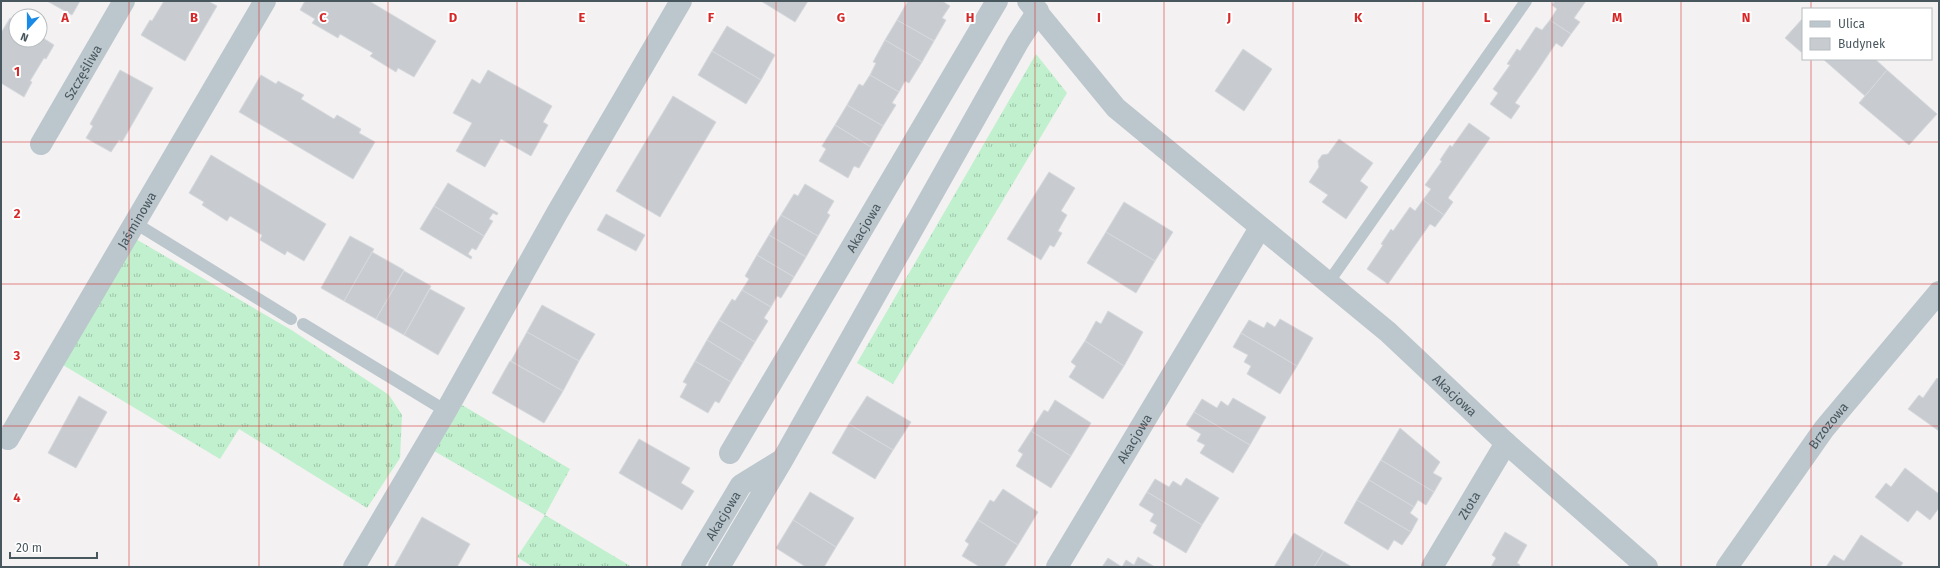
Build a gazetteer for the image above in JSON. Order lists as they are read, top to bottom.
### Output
{
  "streets": {
    "street": [
      "Szczęśliwa",
      "Jaśminowa",
      "Akacjowa",
      "Brzozowa",
      "Złota"
    ]
  },
  "crossings": [
    ["Akacjowa", "Złota"]
  ],
  "legend": ["Ulica", "Budynek"],
  "scale_bar": "20 m",
  "north": "bottom",
  "grid": {
    "columns": [
      "A",
      "B",
      "C",
      "D",
      "E",
      "F",
      "G",
      "H",
      "I",
      "J",
      "K",
      "L",
      "M",
      "N"
    ],
    "rows": [
      "1",
      "2",
      "3",
      "4"
    ]
  }
}
